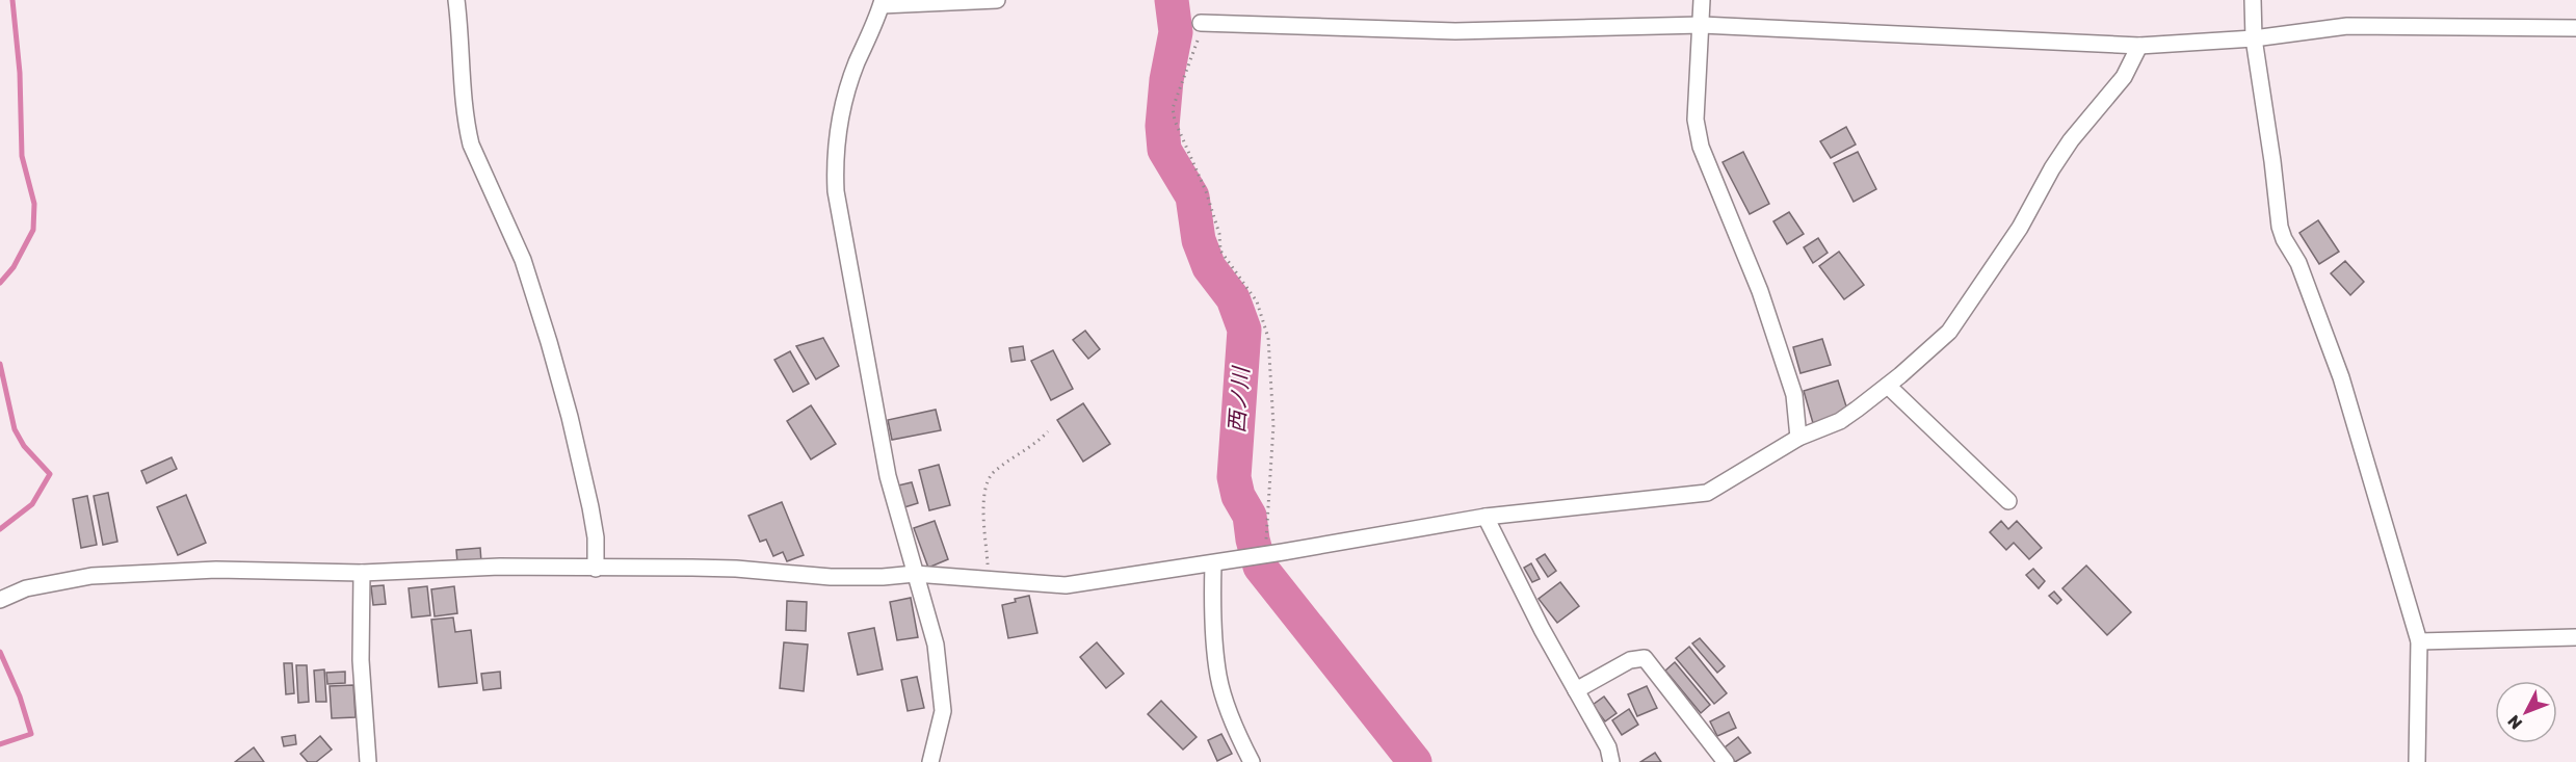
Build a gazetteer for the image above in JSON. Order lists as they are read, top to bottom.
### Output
{
  "water": ["西ノ川"],
  "north": "bottom left"
}
